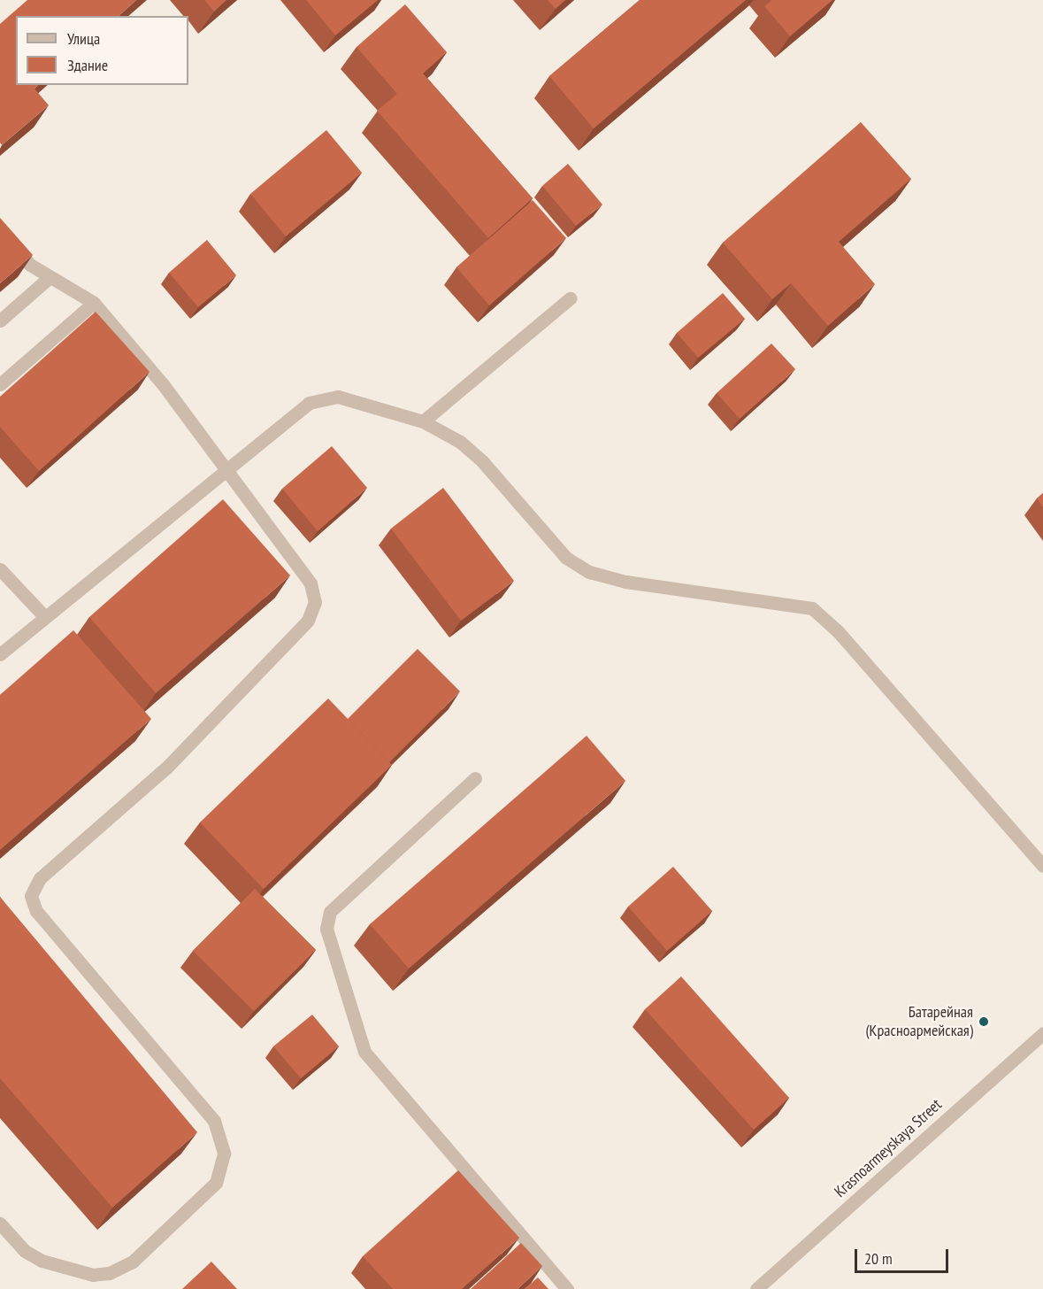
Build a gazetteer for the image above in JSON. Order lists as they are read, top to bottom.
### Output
{
  "streets": {
    "street": ["Krasnoarmeyskaya Street"]
  },
  "places": ["Батарейная (Красноармейская)"],
  "legend": ["Улица", "Здание"],
  "scale_bar": "20 m"
}
